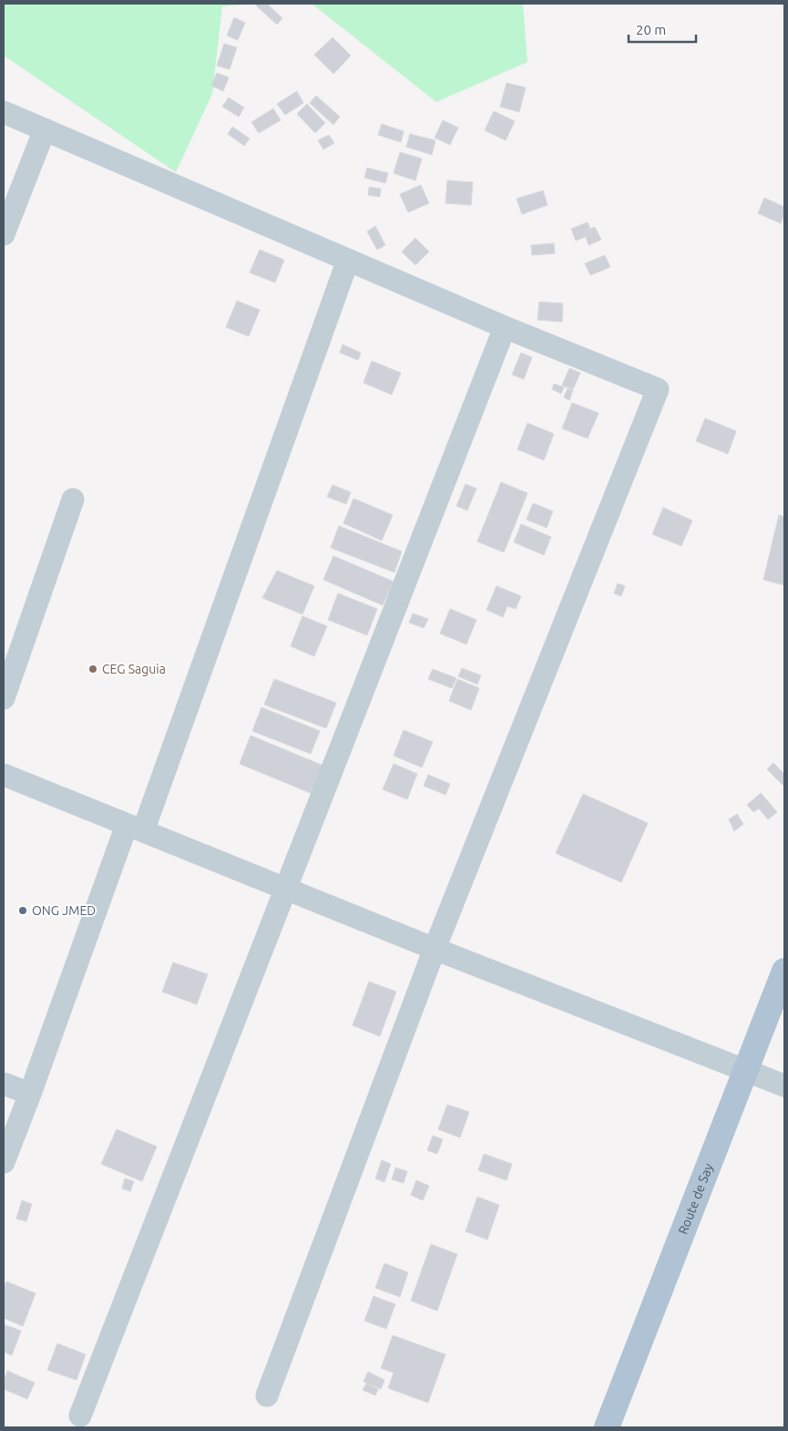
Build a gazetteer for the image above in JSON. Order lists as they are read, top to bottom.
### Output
{
  "streets": {
    "main road": ["Route de Say"]
  },
  "places": ["CEG Saguia", "ONG JMED"],
  "scale_bar": "20 m"
}
